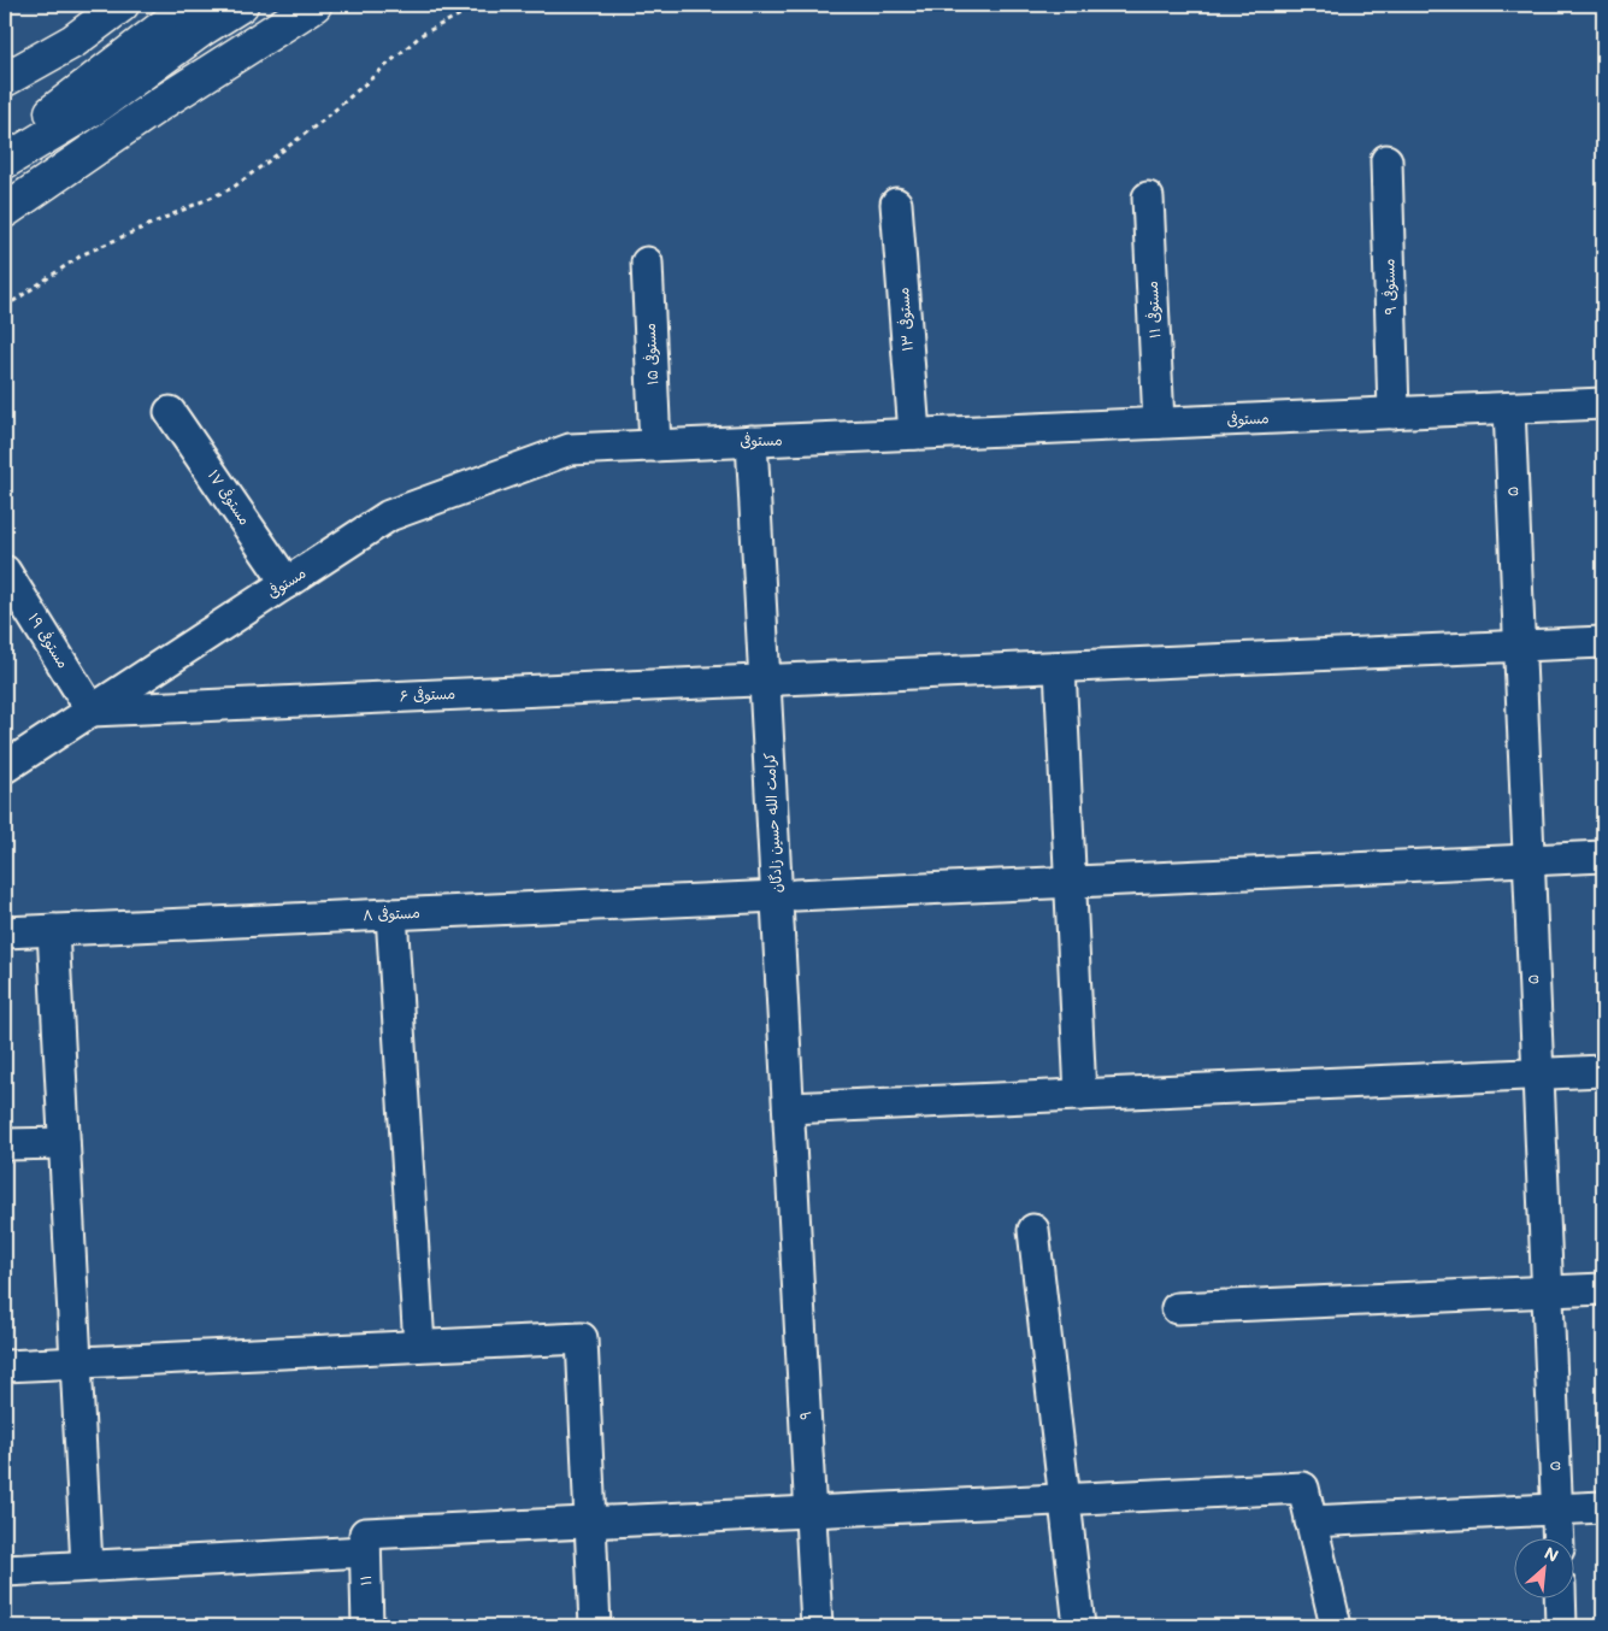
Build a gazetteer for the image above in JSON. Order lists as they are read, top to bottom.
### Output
{
  "streets": {
    "street": [
      "مستوفی ۹",
      "مستوفی ۱۱",
      "مستوفی ۱۳",
      "مستوفی ۱۵",
      "مستوفی",
      "۵",
      "مستوفی ۱۷",
      "مستوفی ۱۹",
      "مستوفی ۶",
      "کرامت الله حسین زادگان",
      "مستوفی ۸",
      "۹",
      "۱۱"
    ]
  },
  "crossings": [
    ["مستوفی ۹", "مستوفی"],
    ["مستوفی ۱۱", "مستوفی"],
    ["مستوفی ۱۳", "مستوفی"],
    ["مستوفی ۱۵", "مستوفی"],
    ["مستوفی", "۵"],
    ["مستوفی", "مستوفی ۱۷"],
    ["مستوفی", "مستوفی ۱۹"],
    ["مستوفی", "مستوفی ۶"],
    ["مستوفی", "کرامت الله حسین زادگان"],
    ["۵", "مستوفی ۶"],
    ["۵", "مستوفی ۸"],
    ["مستوفی ۱۹", "مستوفی ۶"],
    ["مستوفی ۶", "کرامت الله حسین زادگان"],
    ["کرامت الله حسین زادگان", "مستوفی ۸"],
    ["کرامت الله حسین زادگان", "۹"]
  ],
  "north": "top right"
}
